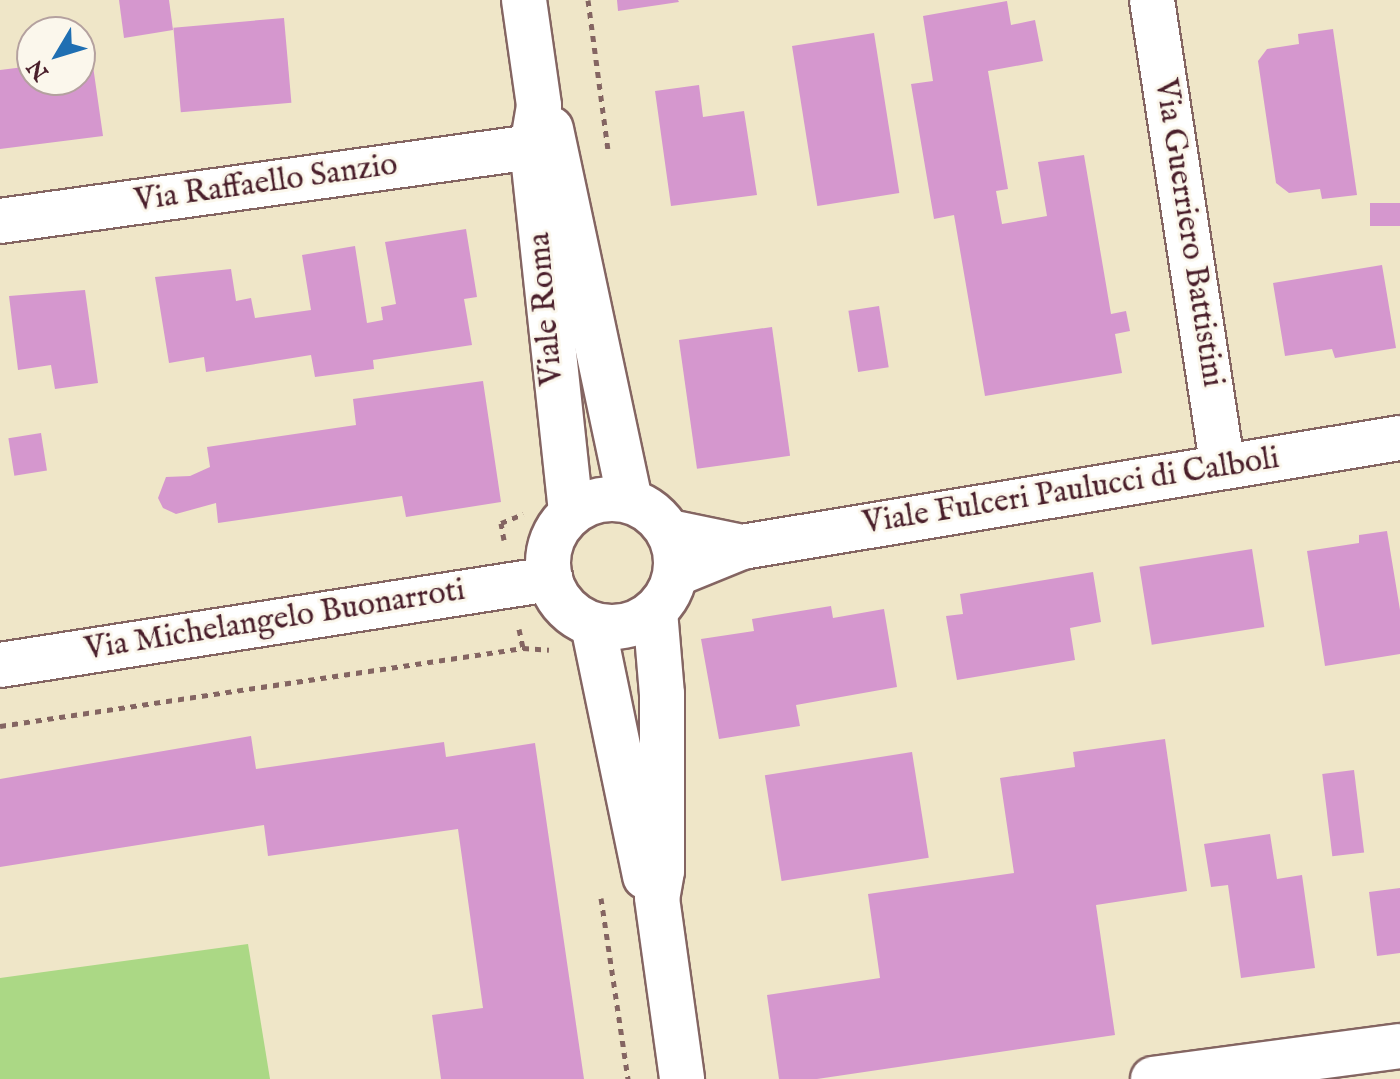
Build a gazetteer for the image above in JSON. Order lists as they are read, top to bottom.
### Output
{
  "streets": {
    "street": [
      "Via Raffaello Sanzio",
      "Via Guerriero Battistini",
      "Viale Roma",
      "Viale Fulceri Paulucci di Calboli",
      "Via Michelangelo Buonarroti"
    ]
  },
  "crossings": [
    ["Via Raffaello Sanzio", "Viale Roma"],
    ["Via Guerriero Battistini", "Viale Fulceri Paulucci di Calboli"],
    ["Viale Roma", "Viale Fulceri Paulucci di Calboli"],
    ["Viale Roma", "Via Michelangelo Buonarroti"],
    ["Viale Fulceri Paulucci di Calboli", "Via Michelangelo Buonarroti"]
  ],
  "north": "bottom left"
}
